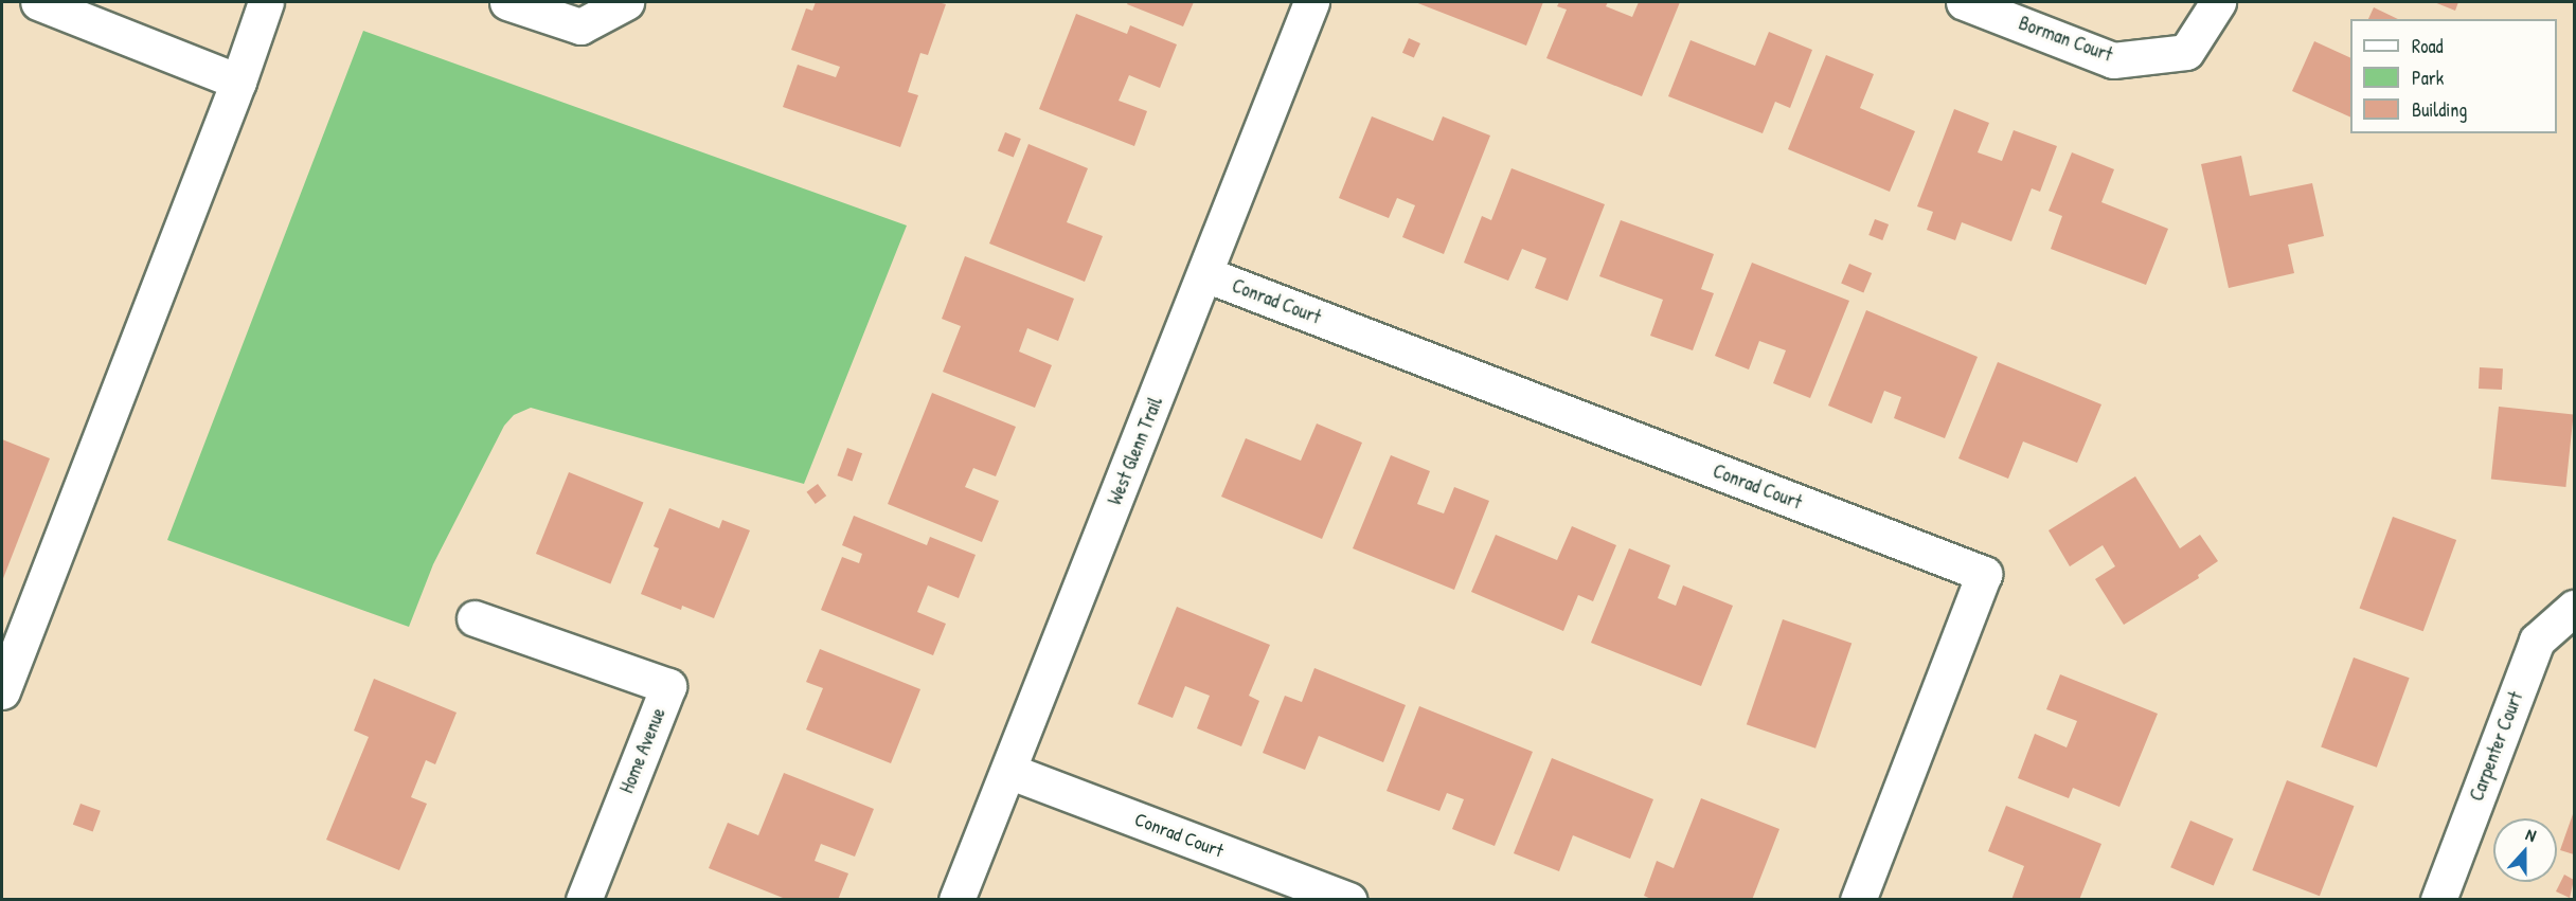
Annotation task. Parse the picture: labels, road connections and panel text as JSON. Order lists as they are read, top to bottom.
{
  "streets": {
    "street": [
      "Borman Court",
      "Conrad Court",
      "West Glenn Trail",
      "Carpenter Court",
      "Home Avenue"
    ]
  },
  "crossings": [
    ["Conrad Court", "West Glenn Trail"]
  ],
  "legend": ["Road", "Park", "Building"],
  "north": "top"
}
